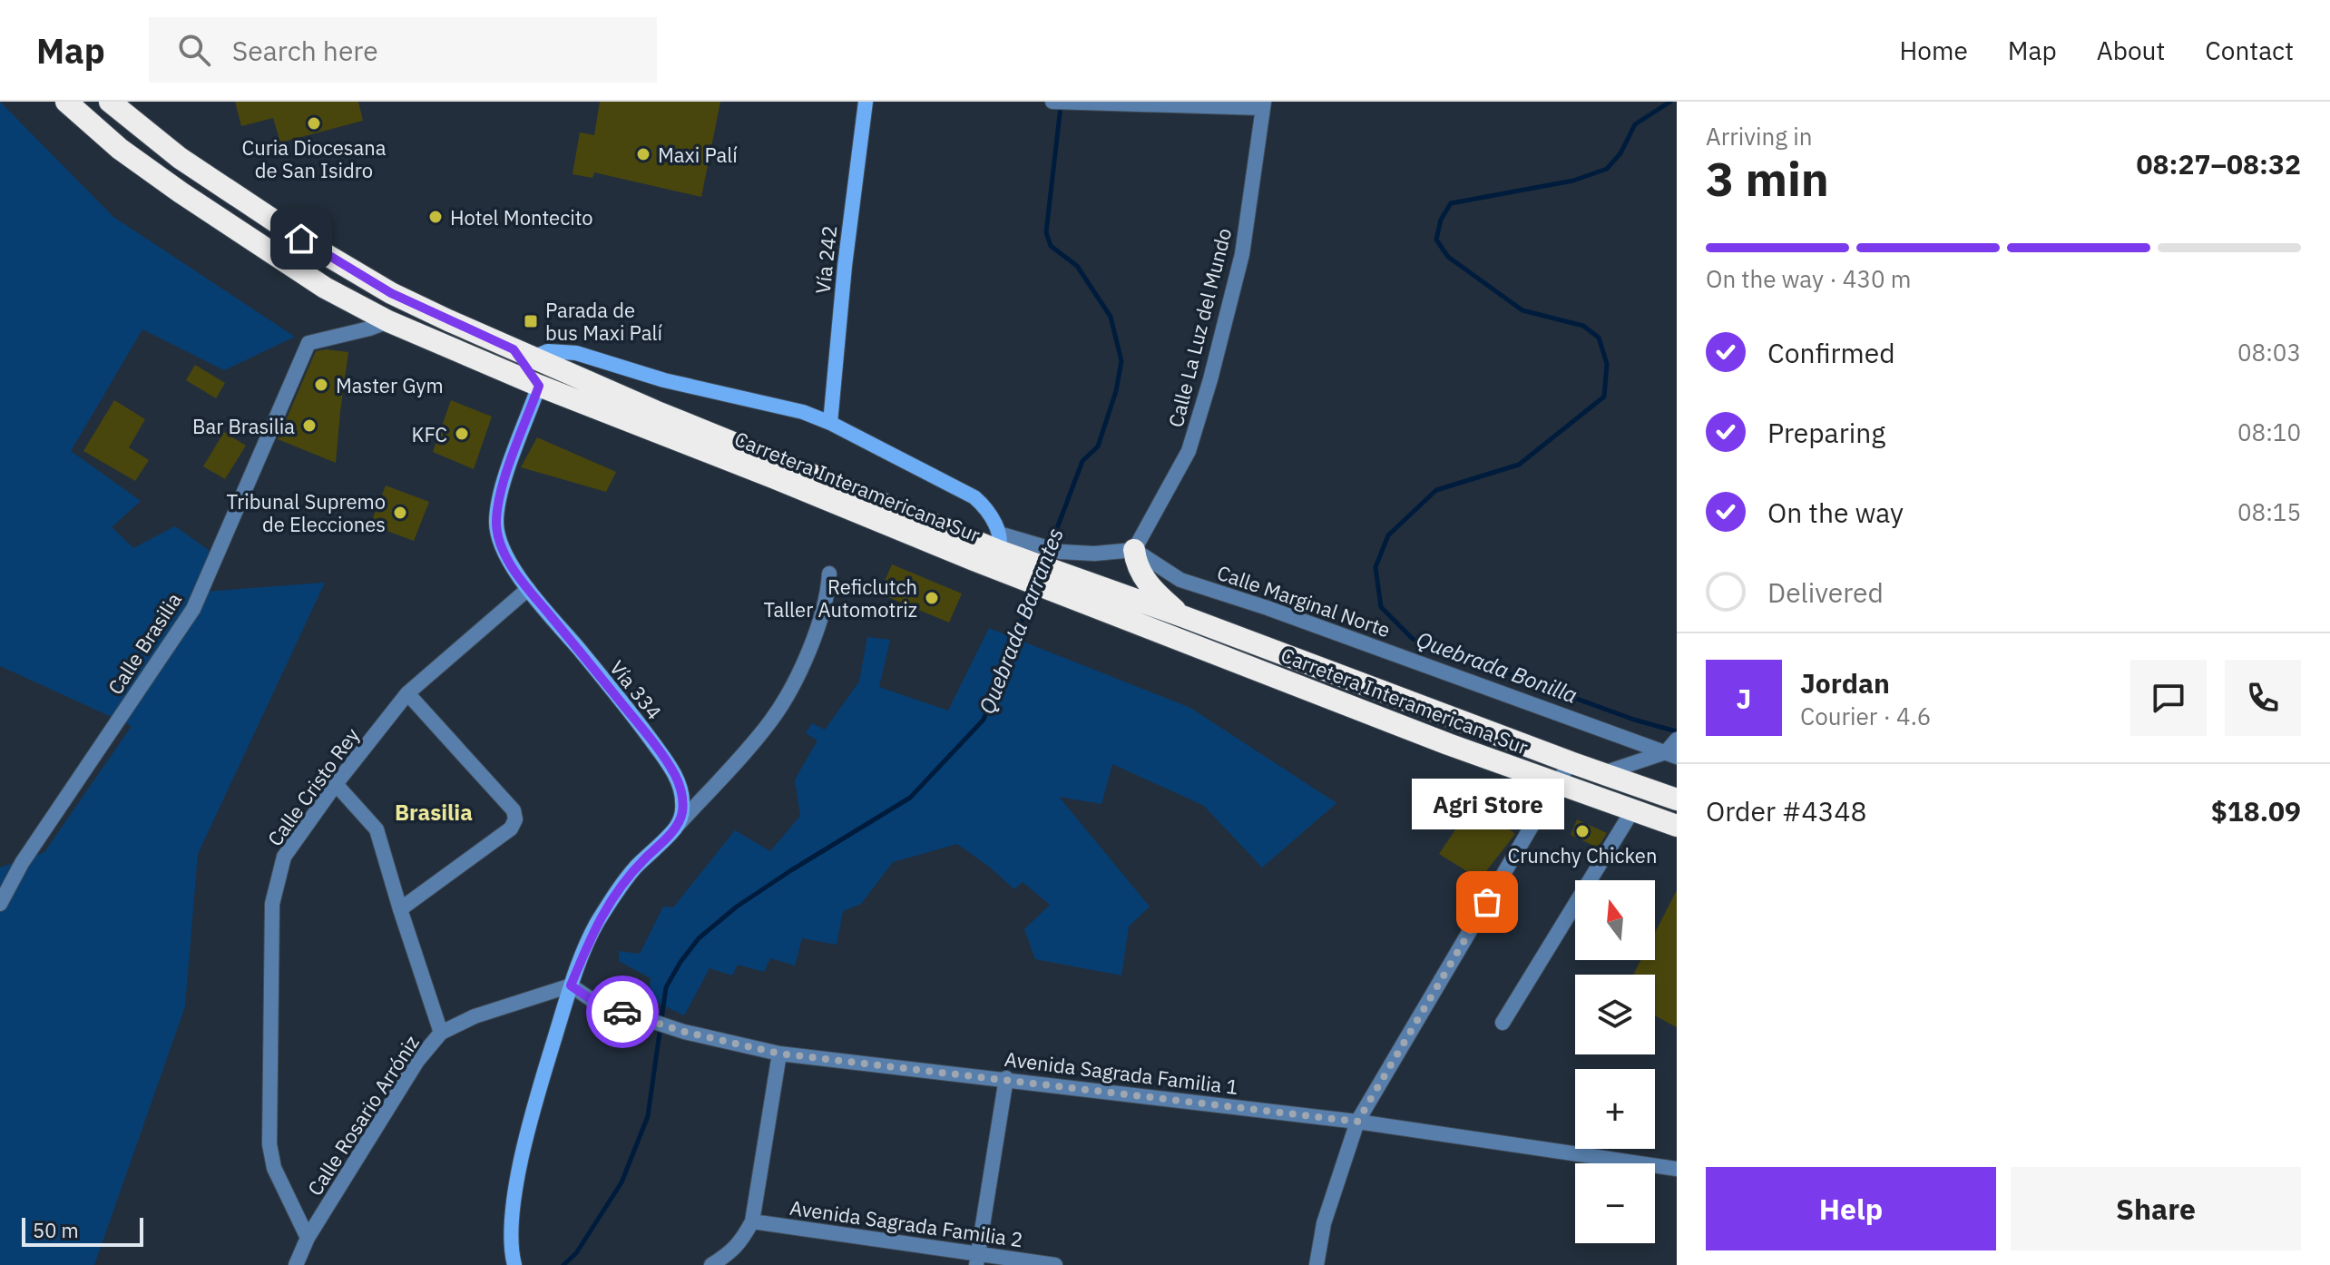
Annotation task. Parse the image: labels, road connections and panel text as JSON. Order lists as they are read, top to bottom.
{
  "streets": {
    "highway": ["Carretera Interamericana Sur"],
    "street": [
      "Vía 242",
      "Calle La Luz del Mundo",
      "Calle Marginal Norte",
      "Calle Brasilia",
      "Vía 334",
      "Calle Cristo Rey",
      "Avenida Sagrada Familia 1",
      "Calle Rosario Arróniz",
      "Avenida Sagrada Familia 2"
    ]
  },
  "crossings": [
    ["Calle La Luz del Mundo", "Calle Marginal Norte"],
    ["Carretera Interamericana Sur", "Calle Brasilia"],
    ["Carretera Interamericana Sur", "Vía 334"],
    ["Vía 334", "Calle Cristo Rey"],
    ["Calle Cristo Rey", "Calle Rosario Arróniz"],
    ["Avenida Sagrada Familia 1", "Calle Rosario Arróniz"]
  ],
  "districts": ["Brasilia"],
  "water": ["Quebrada Barrantes", "Quebrada Bonilla"],
  "places": {
    "other": [
      "Curia Diocesana de San Isidro",
      "Maxi Palí",
      "Hotel Montecito",
      "Master Gym",
      "Bar Brasilia",
      "KFC",
      "Tribunal Supremo de Elecciones",
      "Reficlutch Taller Automotriz",
      "Crunchy Chicken",
      "Agri Store"
    ],
    "transit": ["Parada de bus Maxi Palí"]
  },
  "scale_bar": "50 m",
  "north": "top",
  "page": {
    "header": "Map",
    "search": "Search here",
    "nav": [
      "Home",
      "Map",
      "About",
      "Contact"
    ],
    "heading": ["3 min", "Arriving in", "08:27–08:32"],
    "panel": [
      "Jordan",
      "Courier · 4.6",
      "Order #4348",
      "$18.09"
    ],
    "bar": "On the way · 430 m",
    "list": [
      ["Confirmed", "08:03"],
      ["Preparing", "08:10"],
      ["On the way", "08:15"],
      "Delivered"
    ],
    "round": "J",
    "bubble": "Agri Store",
    "map_buttons": ["+", "−"],
    "buttons": ["Help", "Share"],
    "scale": "50 m"
  }
}
